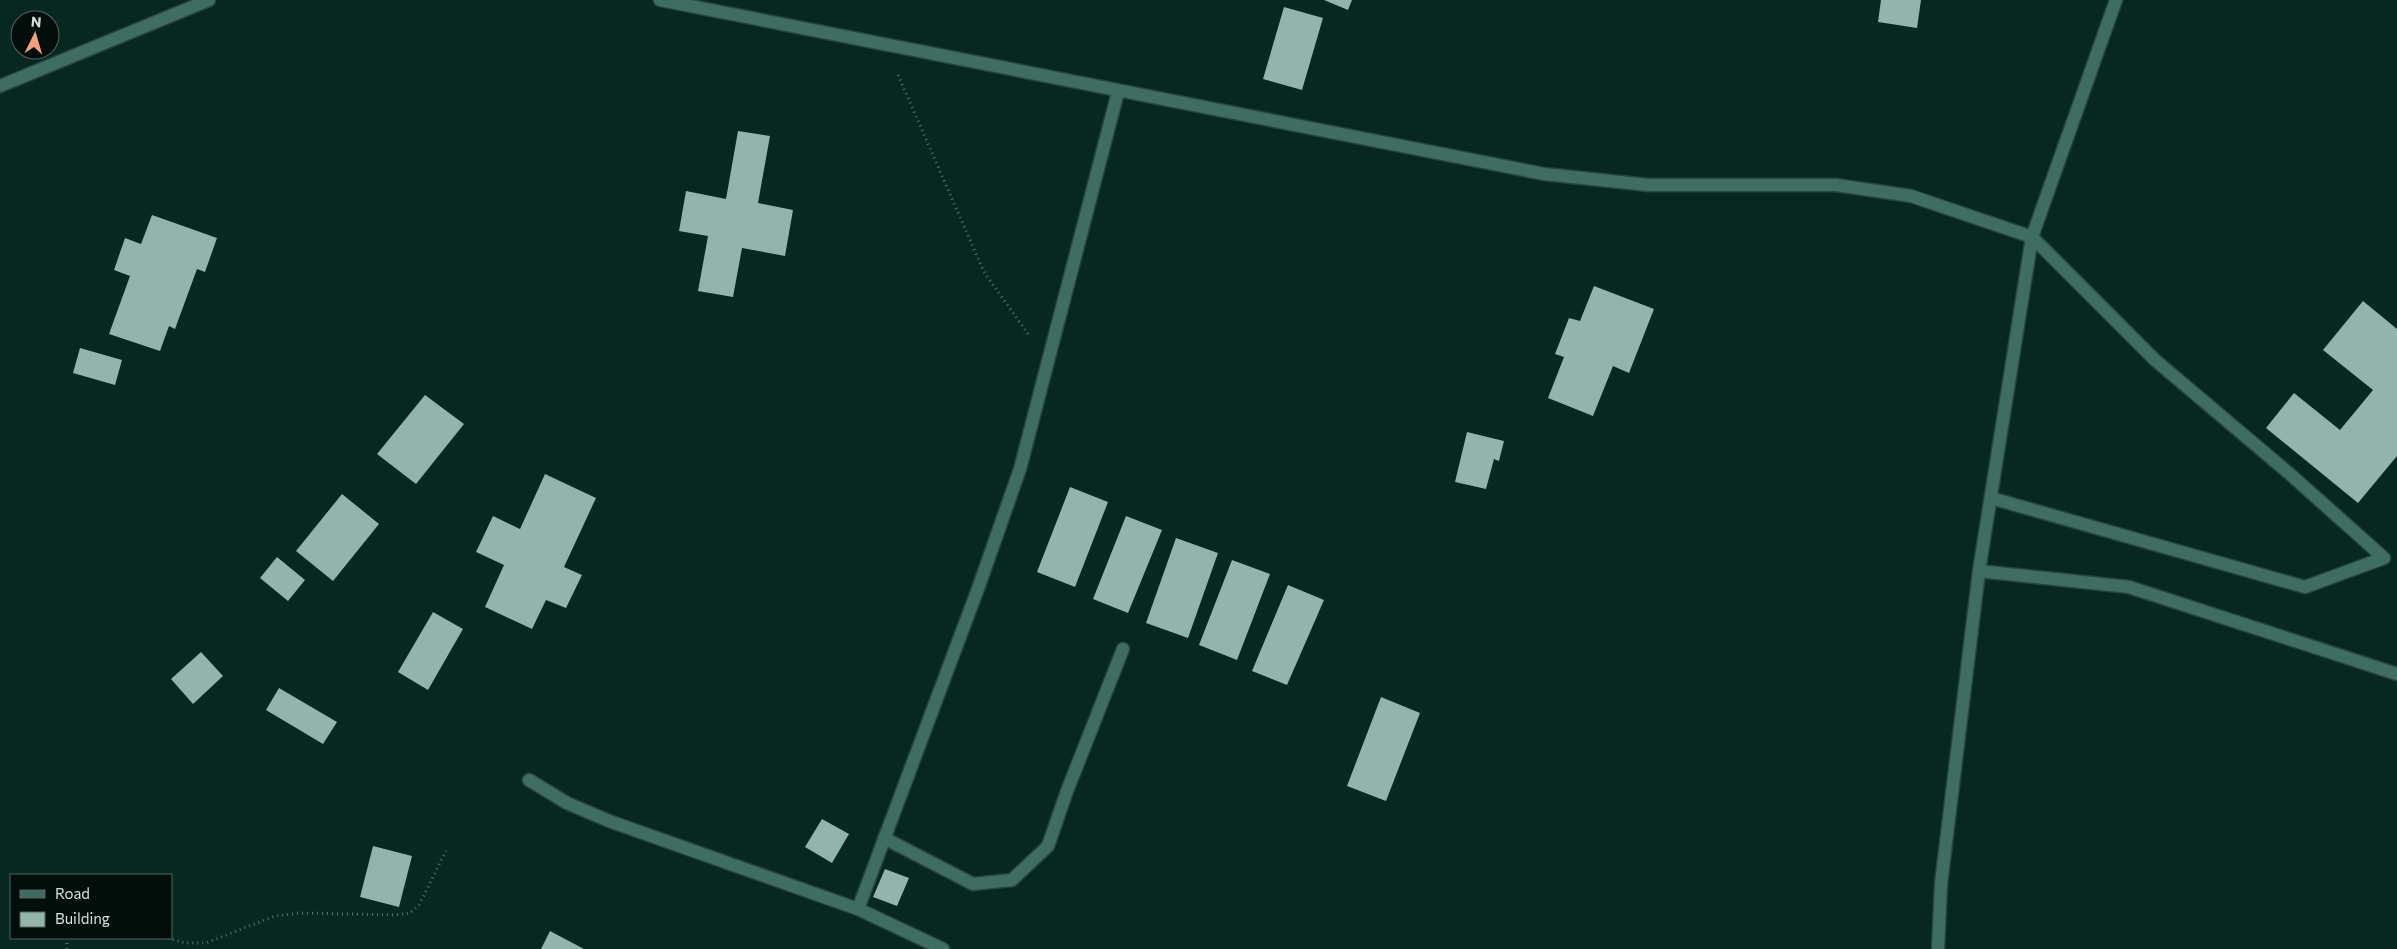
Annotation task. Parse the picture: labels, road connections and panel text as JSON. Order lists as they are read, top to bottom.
{
  "legend": ["Road", "Building"],
  "north": "top"
}
